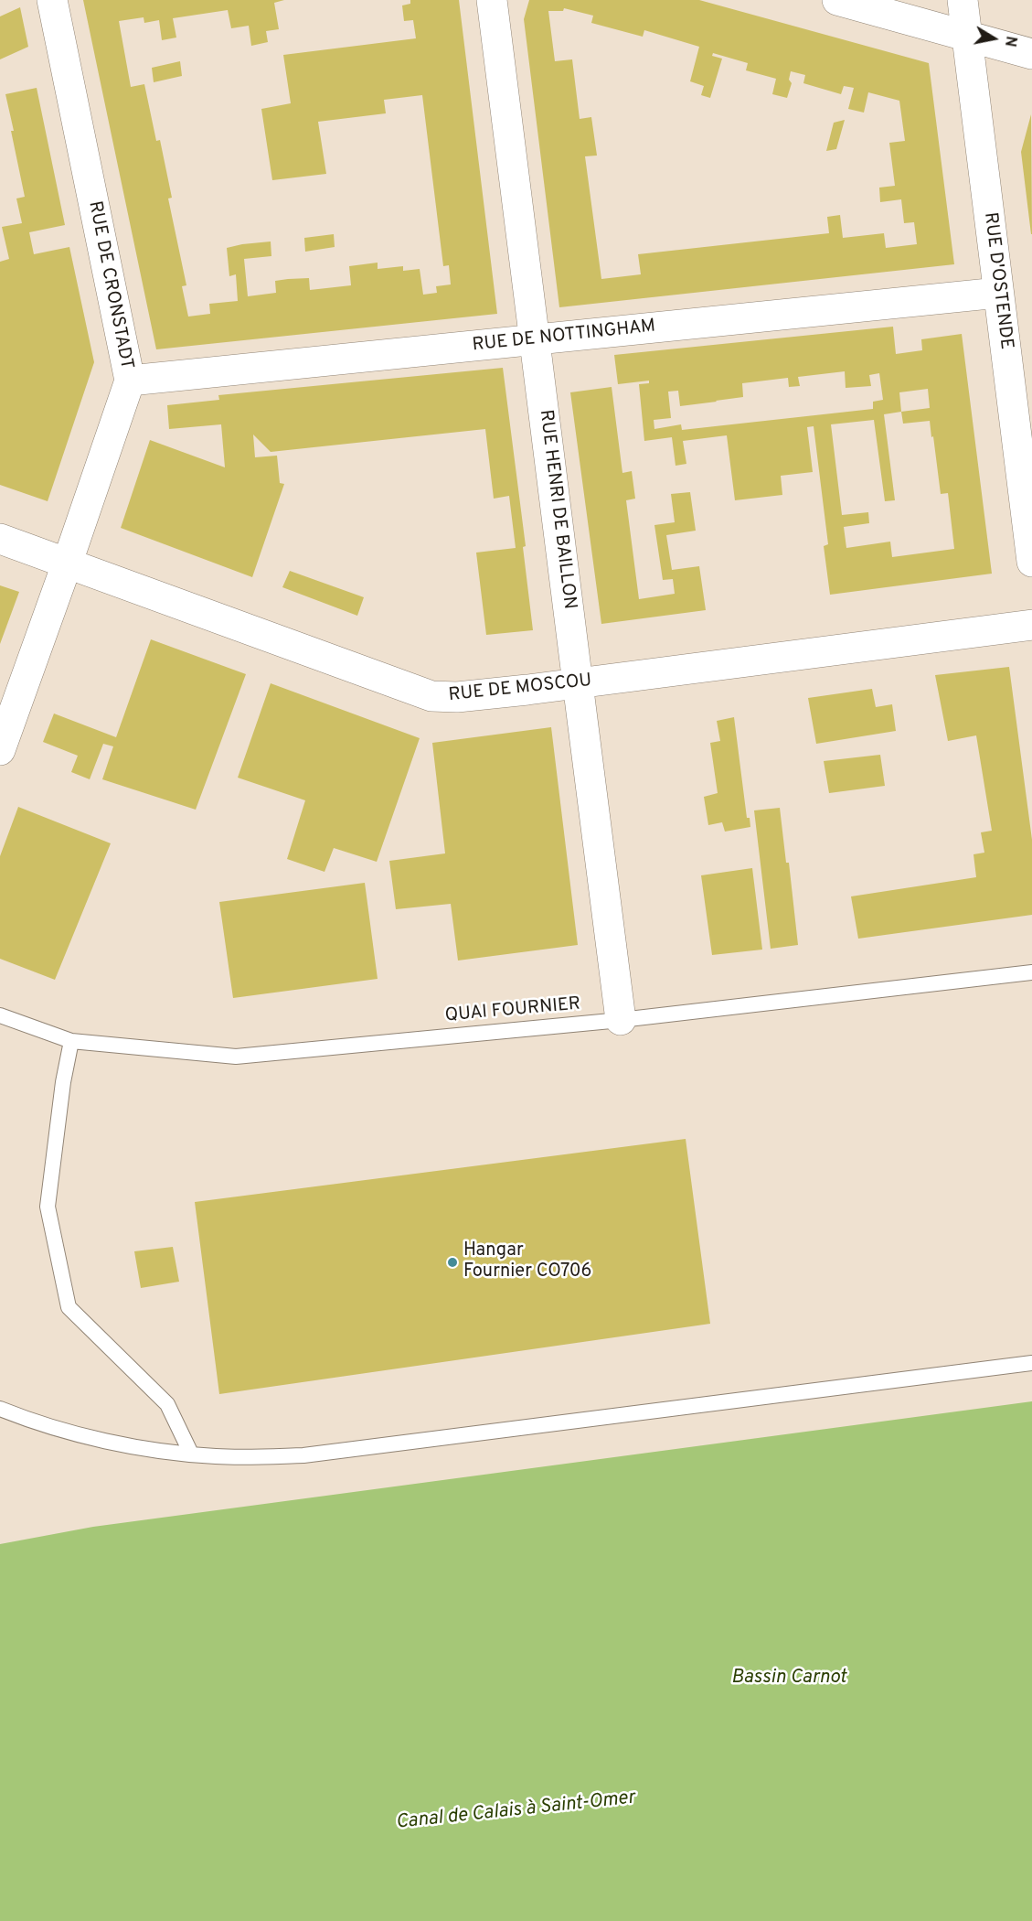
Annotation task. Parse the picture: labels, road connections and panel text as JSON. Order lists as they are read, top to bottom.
{
  "streets": {
    "street": [
      "RUE D'OSTENDE",
      "RUE DE CRONSTADT",
      "RUE DE NOTTINGHAM",
      "RUE HENRI DE BAILLON",
      "RUE DE MOSCOU"
    ],
    "lane": ["QUAI FOURNIER"]
  },
  "crossings": [
    ["RUE D'OSTENDE", "RUE DE NOTTINGHAM"],
    ["RUE DE CRONSTADT", "RUE DE NOTTINGHAM"],
    ["RUE DE CRONSTADT", "RUE DE MOSCOU"],
    ["RUE DE NOTTINGHAM", "RUE HENRI DE BAILLON"],
    ["RUE HENRI DE BAILLON", "RUE DE MOSCOU"],
    ["RUE HENRI DE BAILLON", "QUAI FOURNIER"]
  ],
  "water": ["Bassin Carnot", "Canal de Calais à Saint-Omer"],
  "places": ["Hangar Fournier CO706"],
  "north": "right"
}
